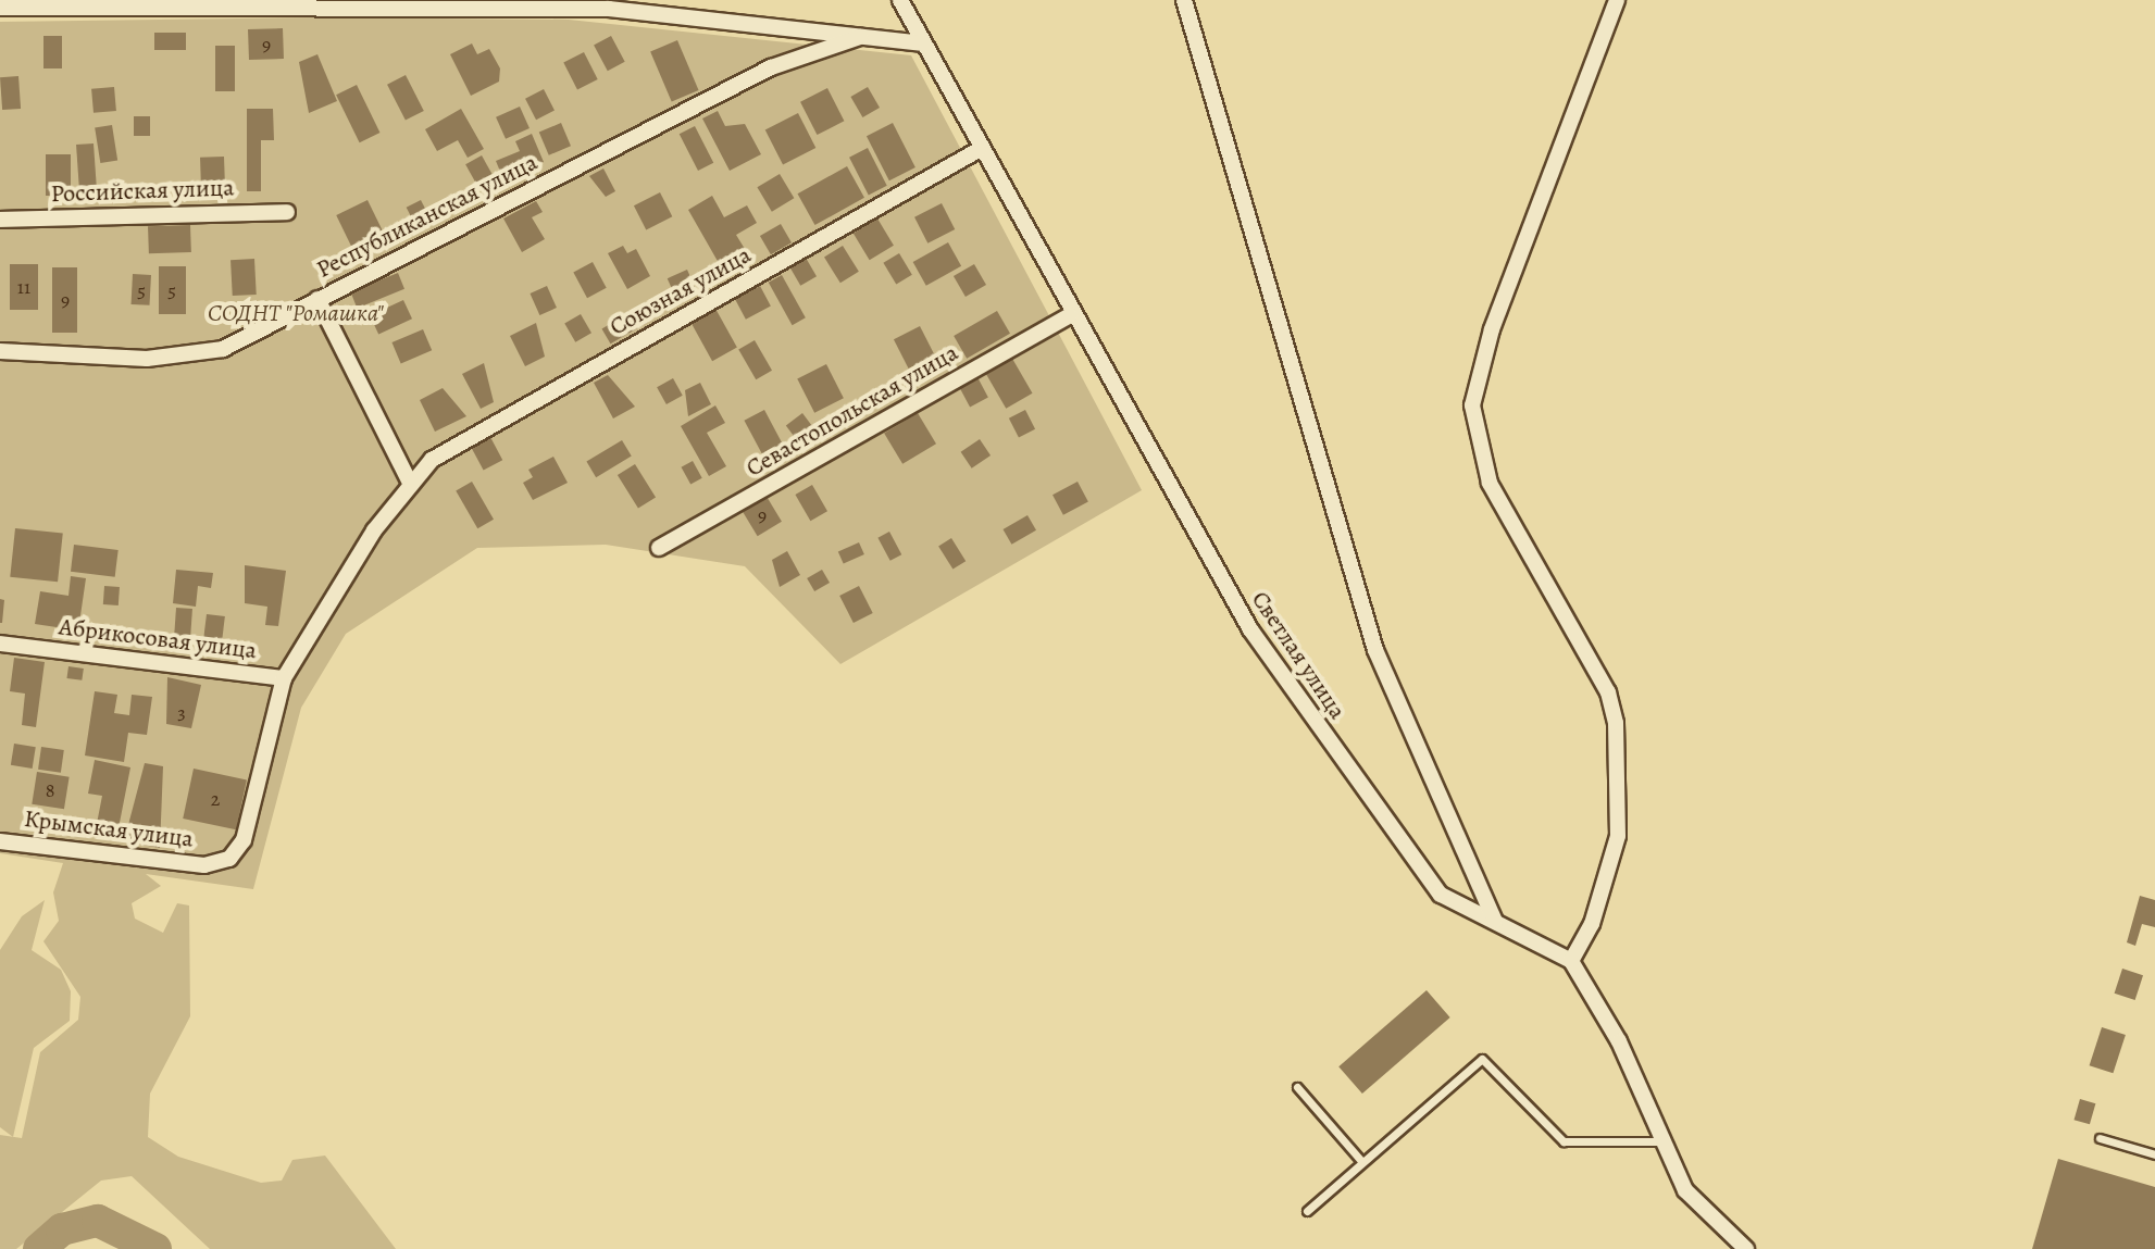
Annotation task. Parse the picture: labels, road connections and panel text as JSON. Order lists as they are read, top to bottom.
{
  "streets": {
    "street": [
      "Российская улица",
      "Республиканская улица",
      "Союзная улица",
      "Севастопольская улица",
      "Абрикосовая улица",
      "Светлая улица",
      "Крымская улица"
    ]
  },
  "crossings": [
    ["Союзная улица", "Абрикосовая улица"],
    ["Союзная улица", "Светлая улица"],
    ["Севастопольская улица", "Светлая улица"],
    ["Абрикосовая улица", "Крымская улица"]
  ],
  "parks": ["СОДНТ \"Ромашка\""],
  "house_numbers": [
    "9",
    "11",
    "5",
    "5",
    "9",
    "9",
    "3",
    "8",
    "2"
  ]
}
